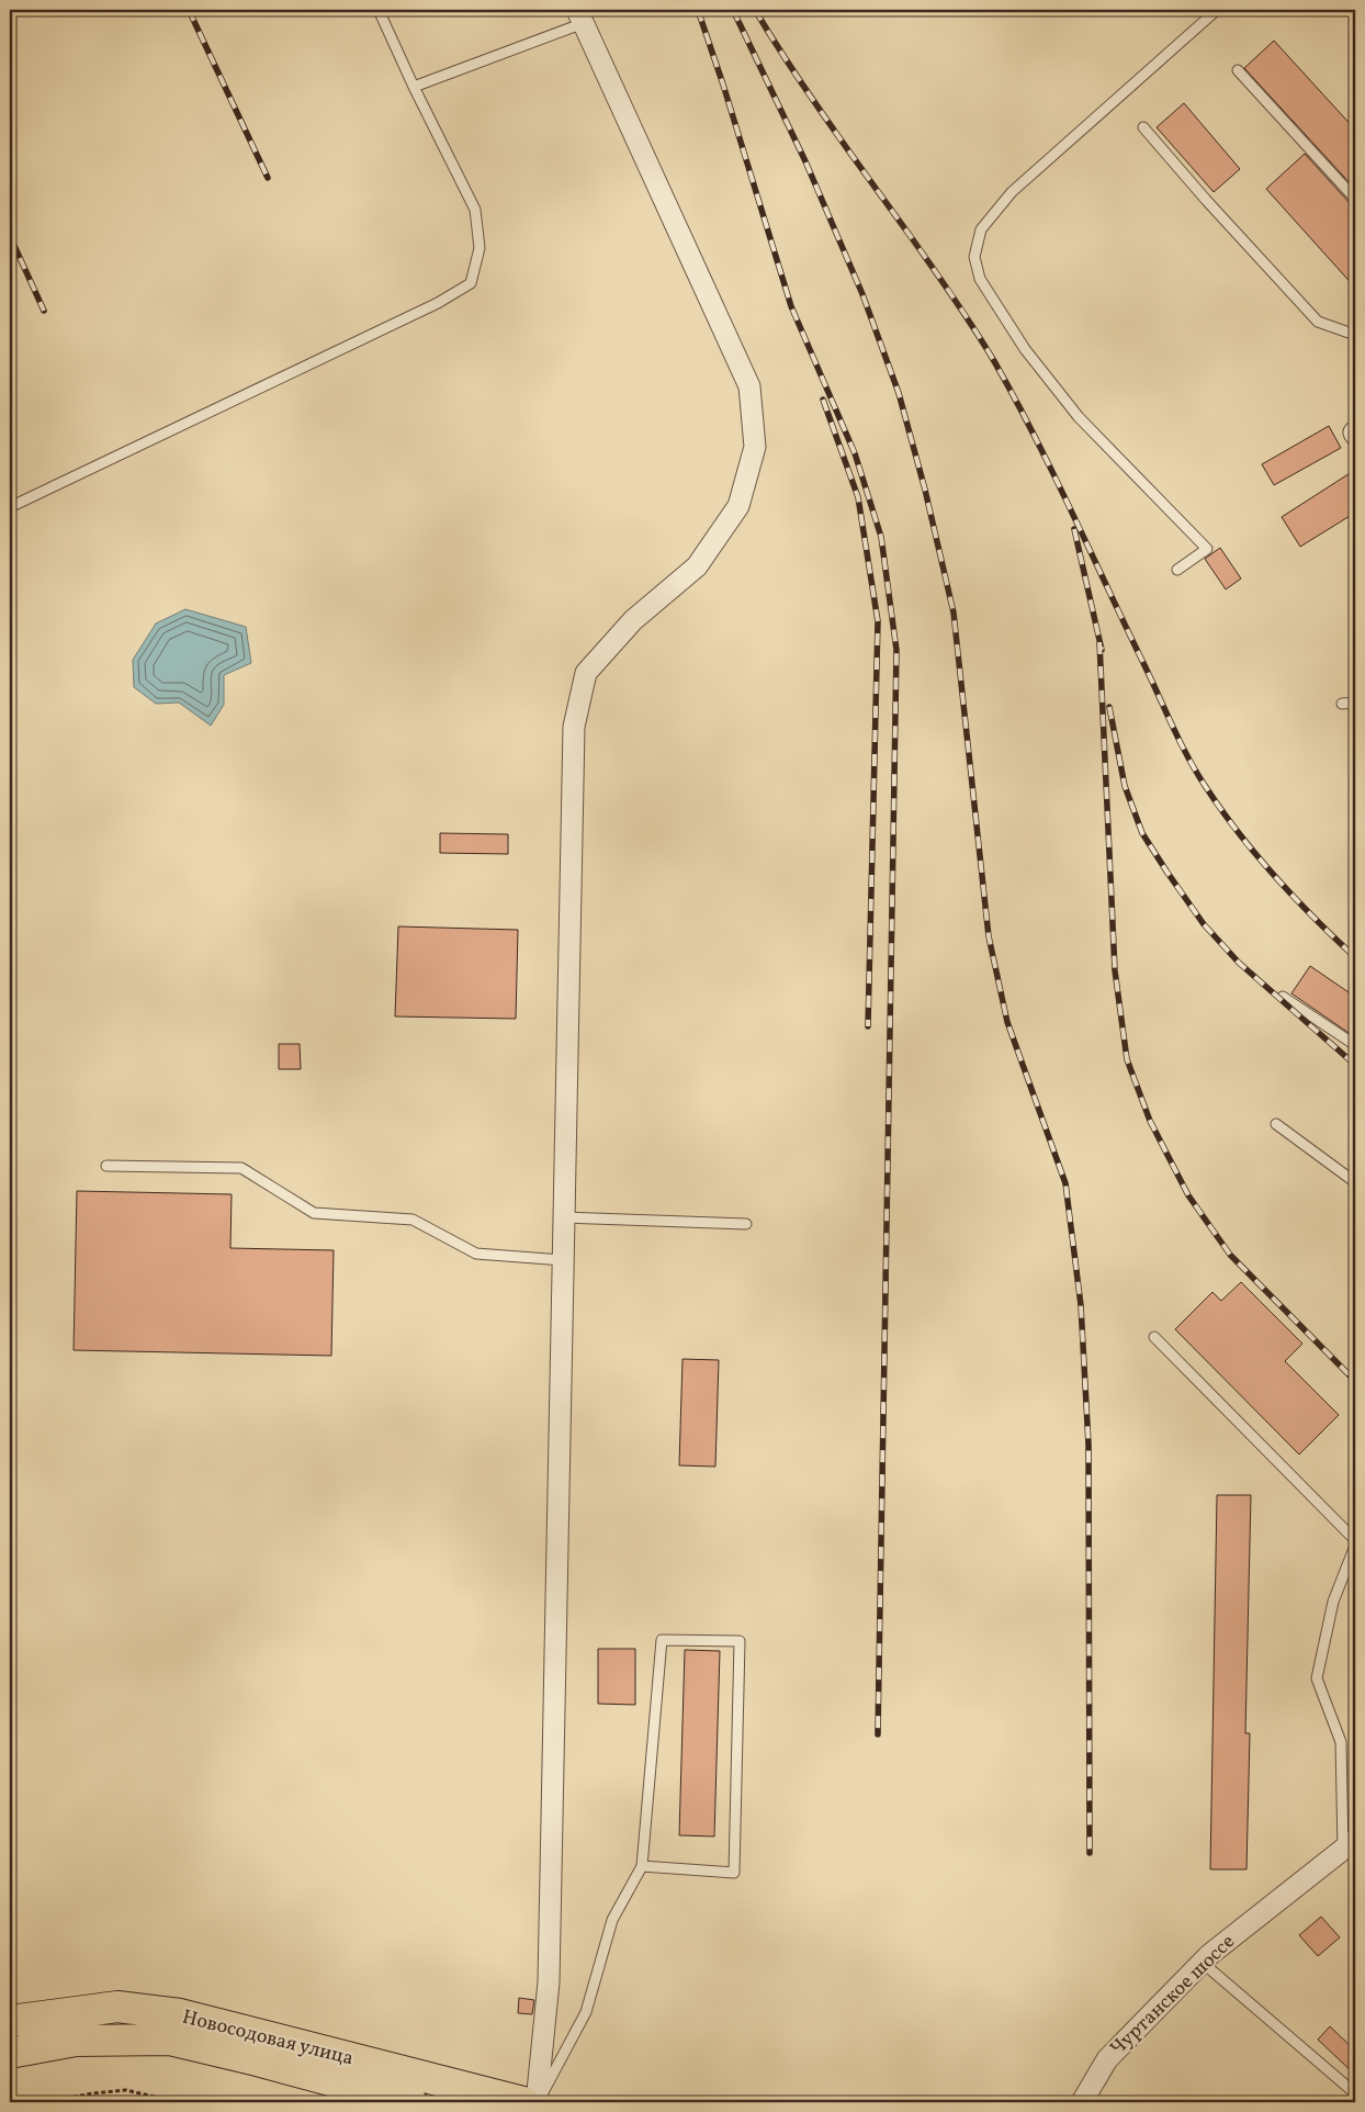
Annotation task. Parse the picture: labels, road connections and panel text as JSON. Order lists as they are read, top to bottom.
{
  "streets": {
    "main road": ["Новосодовая улица"],
    "street": ["Чуртанское шоссе"]
  }
}
